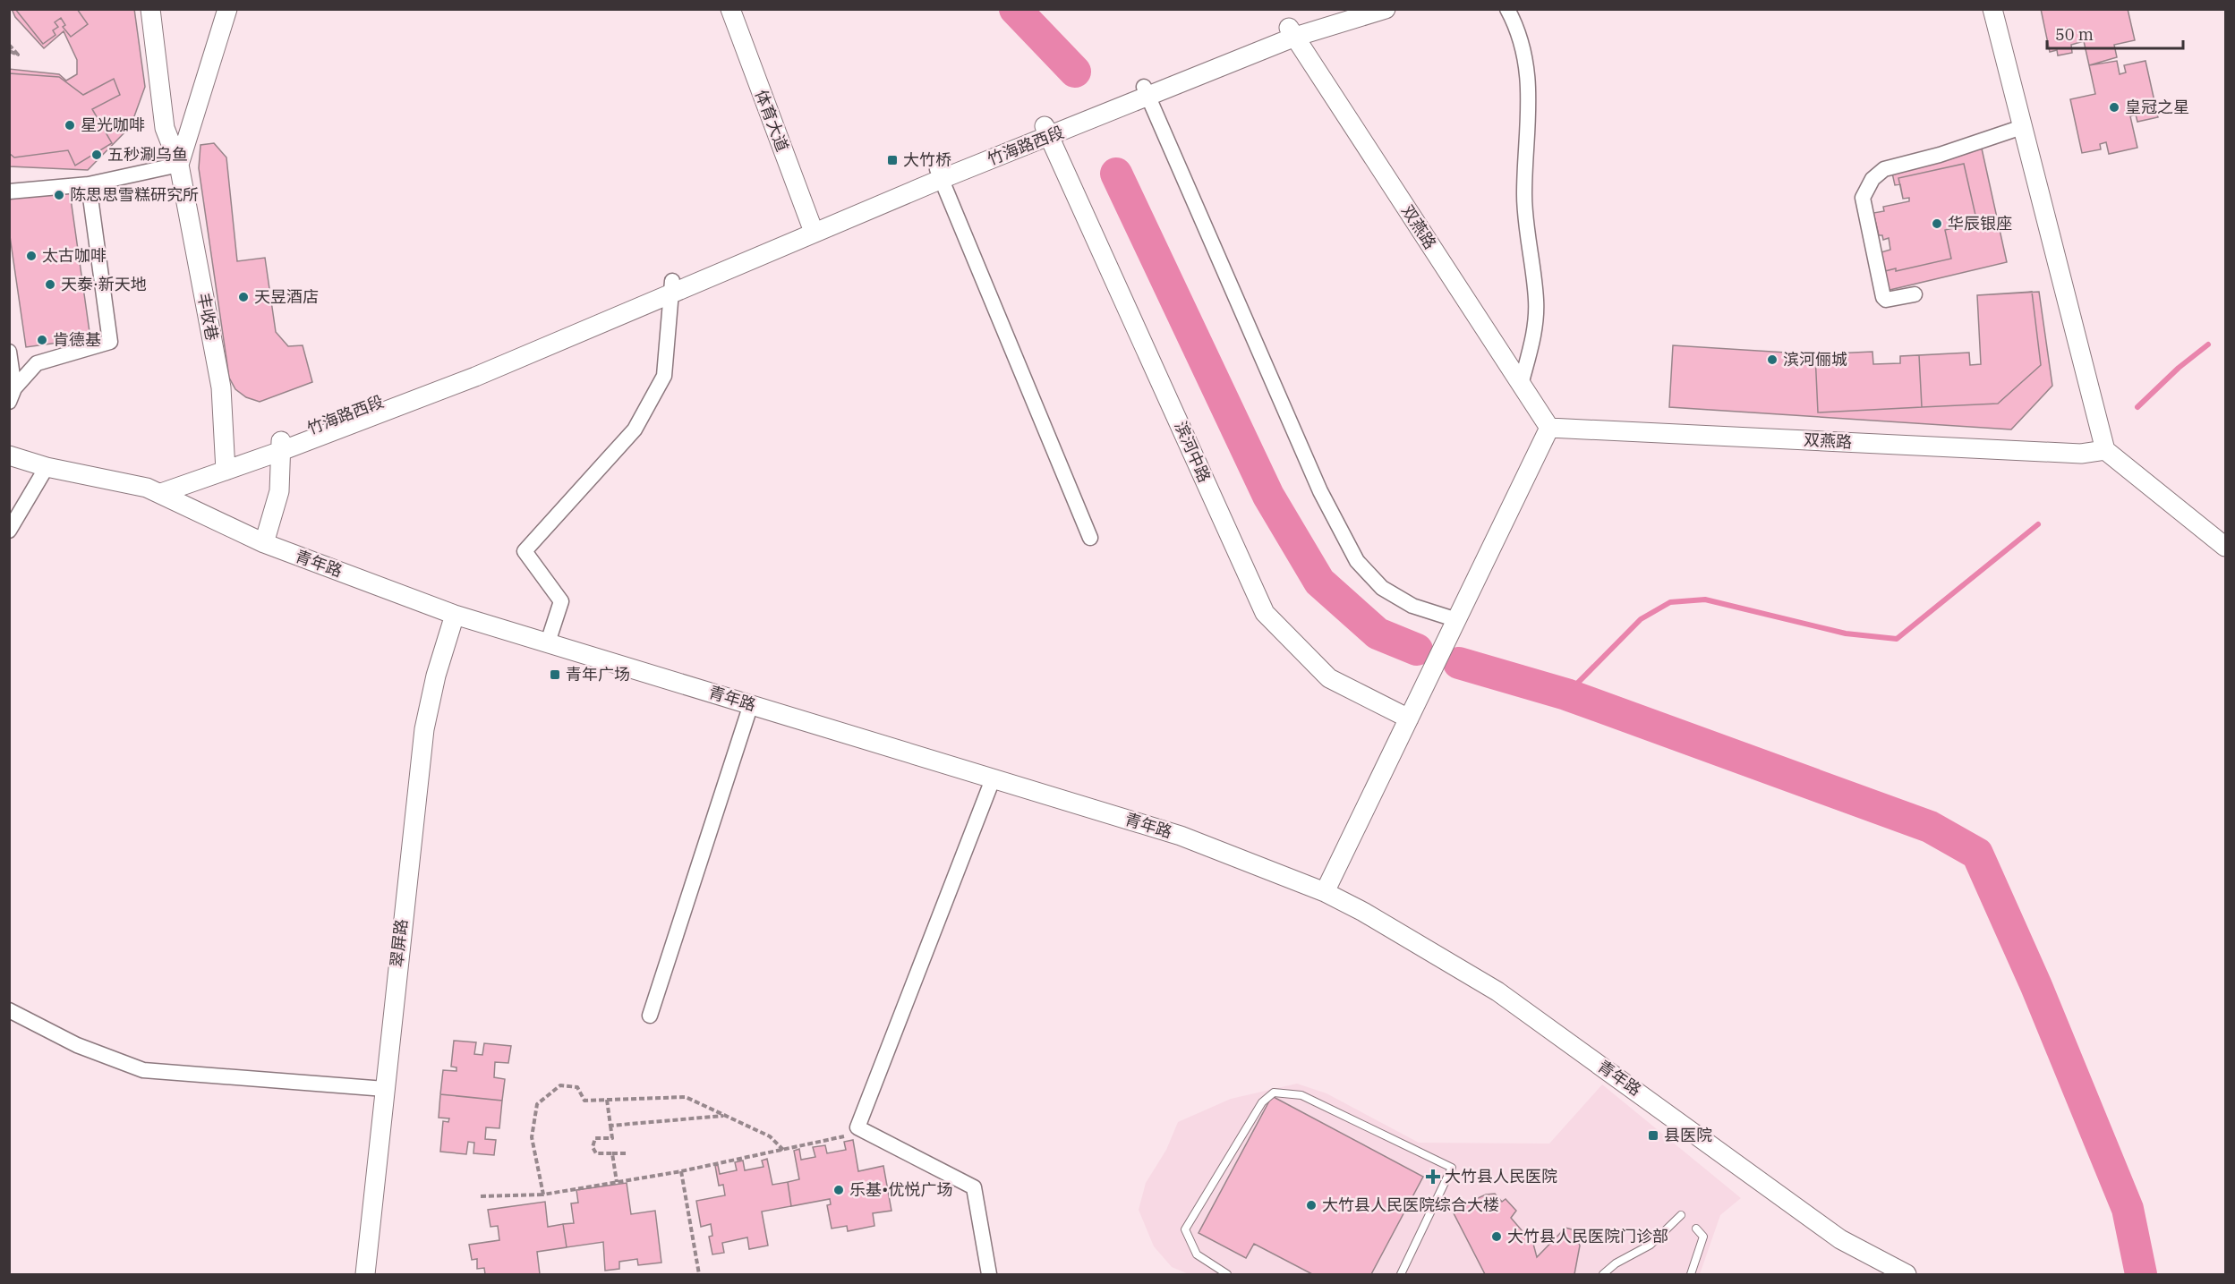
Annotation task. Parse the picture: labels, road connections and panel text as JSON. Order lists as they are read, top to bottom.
{
  "streets": {
    "street": [
      "体育大道",
      "竹海路西段",
      "双燕路",
      "丰收巷",
      "滨河中路",
      "青年路",
      "翠屏路"
    ]
  },
  "crossings": [
    ["体育大道", "竹海路西段"],
    ["竹海路西段", "双燕路"],
    ["竹海路西段", "丰收巷"],
    ["竹海路西段", "滨河中路"],
    ["竹海路西段", "青年路"],
    ["青年路", "翠屏路"]
  ],
  "places": {
    "other": [
      "皇冠之星",
      "星光咖啡",
      "五秒涮乌鱼",
      "陈思思雪糕研究所",
      "华辰银座",
      "太古咖啡",
      "天泰·新天地",
      "天昱酒店",
      "肯德基",
      "滨河俪城",
      "乐基•优悦广场",
      "大竹县人民医院综合大楼",
      "大竹县人民医院门诊部"
    ],
    "transit": ["大竹桥", "青年广场", "县医院"],
    "health": ["大竹县人民医院"]
  },
  "scale_bar": "50 m"
}
